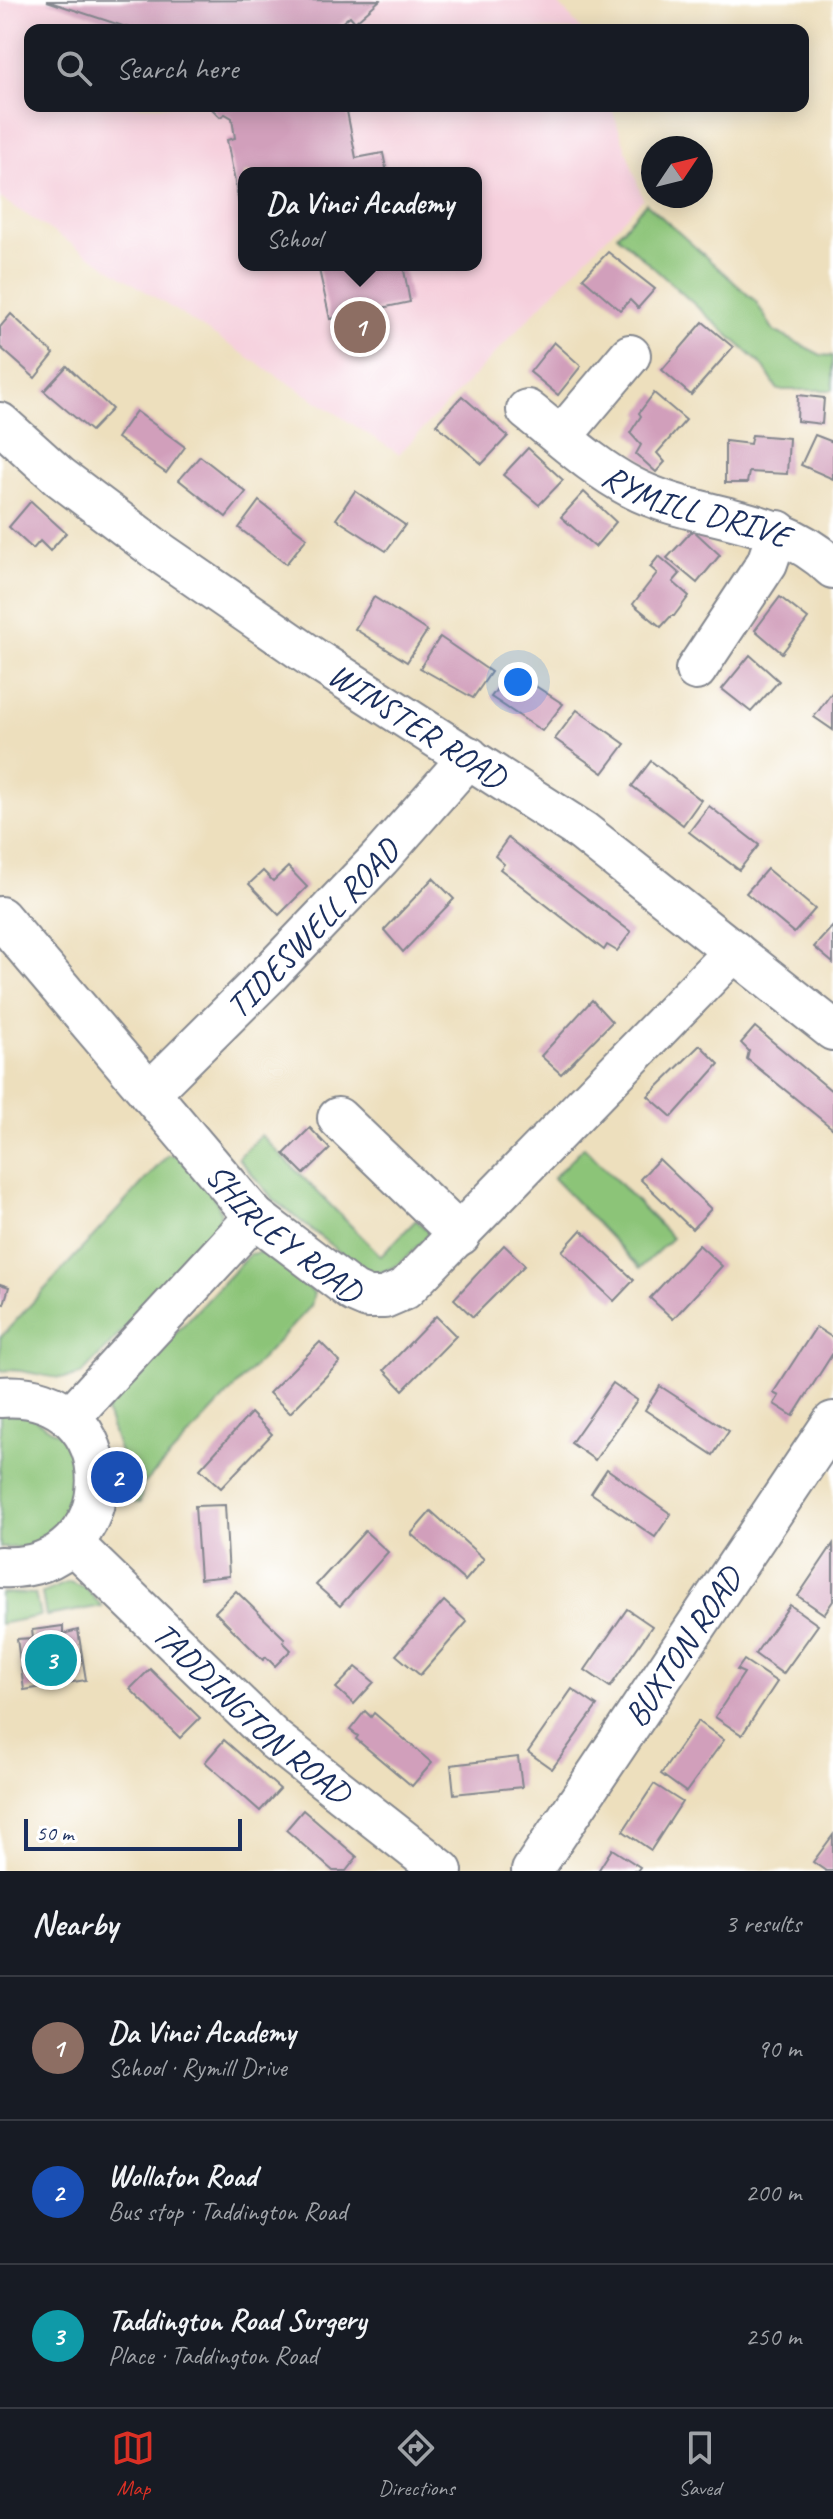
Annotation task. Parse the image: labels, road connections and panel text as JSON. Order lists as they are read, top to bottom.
{
  "streets": {
    "street": [
      "RYMILL DRIVE",
      "WINSTER ROAD",
      "TIDESWELL ROAD",
      "SHIRLEY ROAD",
      "BUXTON ROAD",
      "TADDINGTON ROAD"
    ]
  },
  "crossings": [
    ["WINSTER ROAD", "TIDESWELL ROAD"],
    ["WINSTER ROAD", "SHIRLEY ROAD"],
    ["TIDESWELL ROAD", "SHIRLEY ROAD"]
  ],
  "scale_bar": "50 m",
  "north": "top right",
  "page": {
    "search": "Search here",
    "popup": ["Da Vinci Academy", "School"],
    "pins": ["1", "2", "3"],
    "scale": "50 m",
    "heading": ["Nearby", "3 results"],
    "list": [
      {
        "mark": "1",
        "name": "Da Vinci Academy",
        "note": "School · Rymill Drive",
        "value": "90 m"
      },
      {
        "mark": "2",
        "name": "Wollaton Road",
        "note": "Bus stop · Taddington Road",
        "value": "200 m"
      },
      {
        "mark": "3",
        "name": "Taddington Road Surgery",
        "note": "Place · Taddington Road",
        "value": "250 m"
      }
    ],
    "nav": ["Map", "Directions", "Saved"]
  }
}
